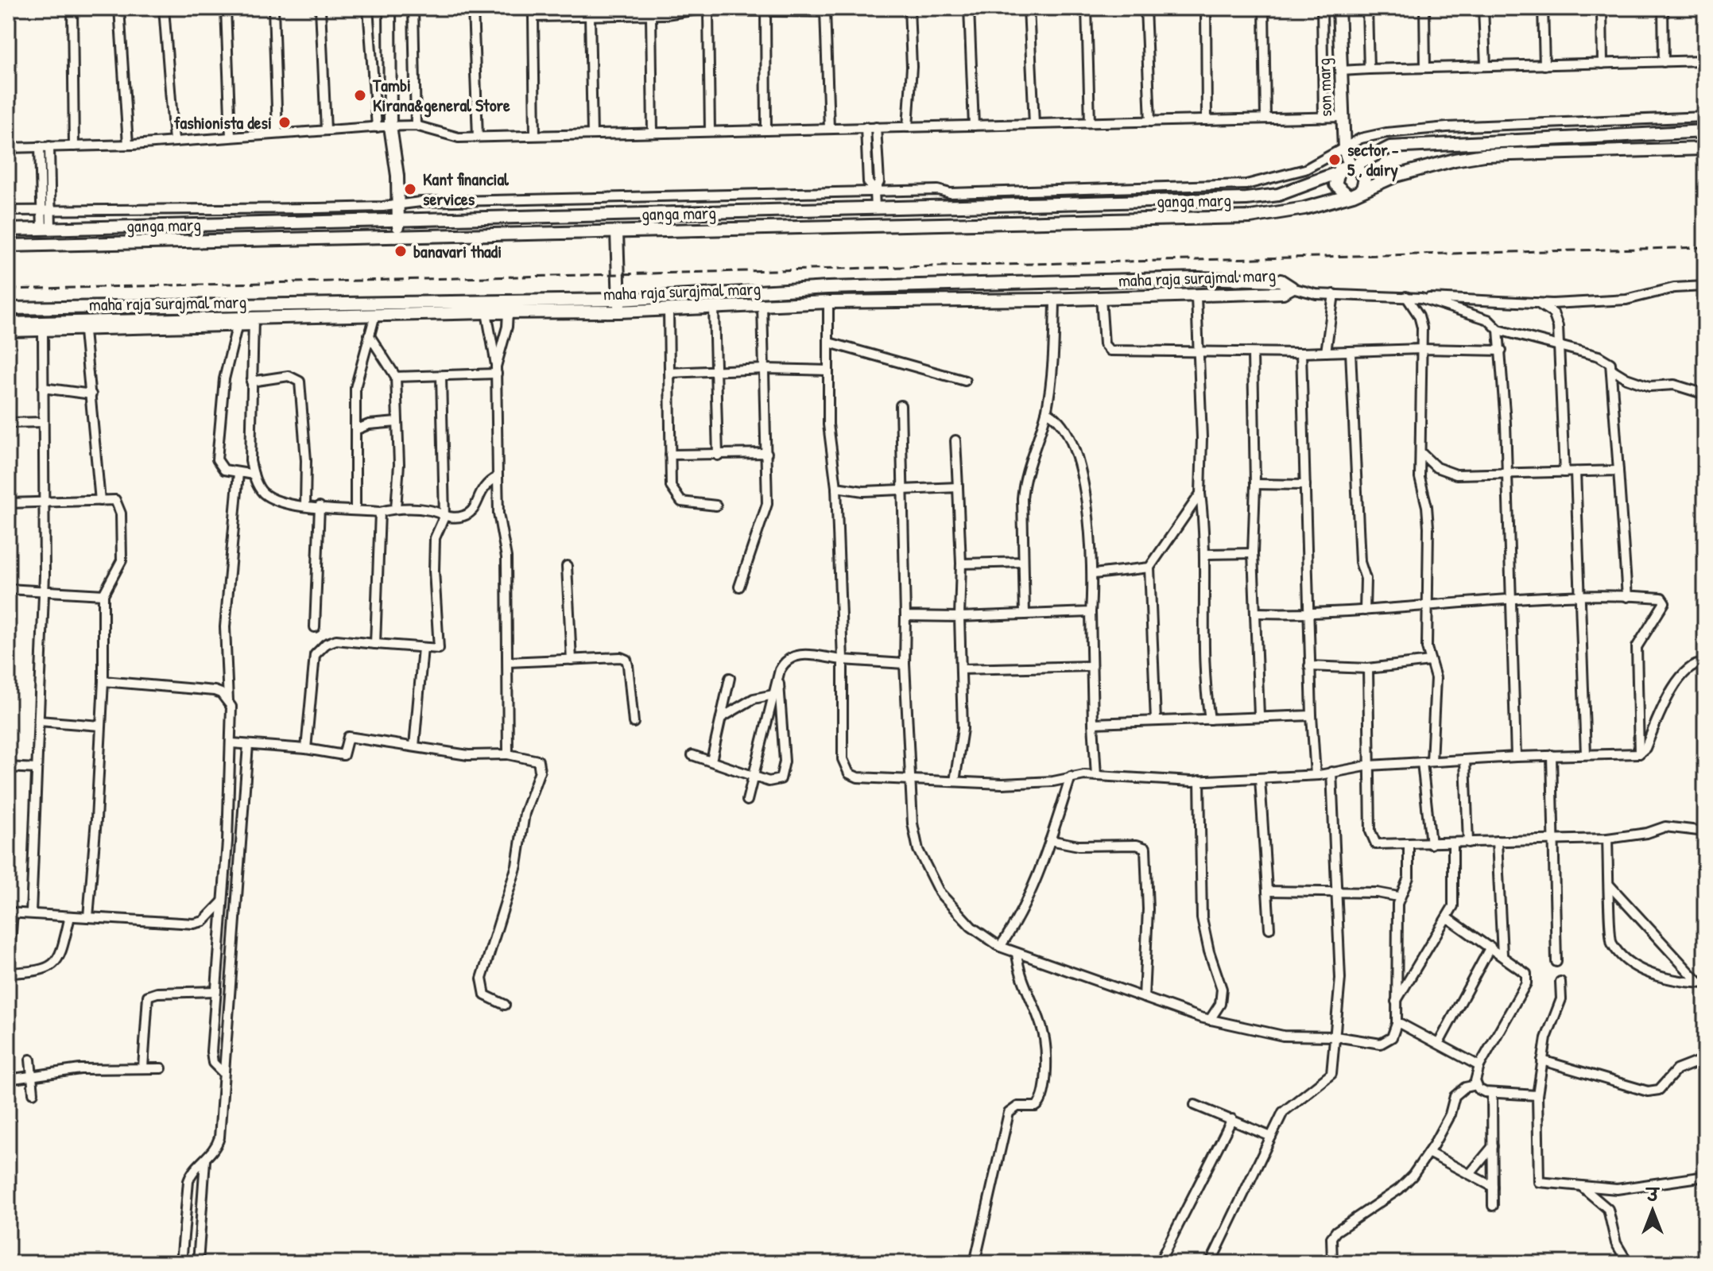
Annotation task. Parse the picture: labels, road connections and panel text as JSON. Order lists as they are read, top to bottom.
{
  "streets": {
    "street": ["son marg", "ganga marg", "maha raja surajmal marg"]
  },
  "crossings": [
    ["son marg", "ganga marg"]
  ],
  "places": [
    "Tambi Kirana&general Store",
    "fashionista desi",
    "sector - 5 , dairy",
    "Kant financial services",
    "banavari thadi"
  ],
  "north": "top"
}
